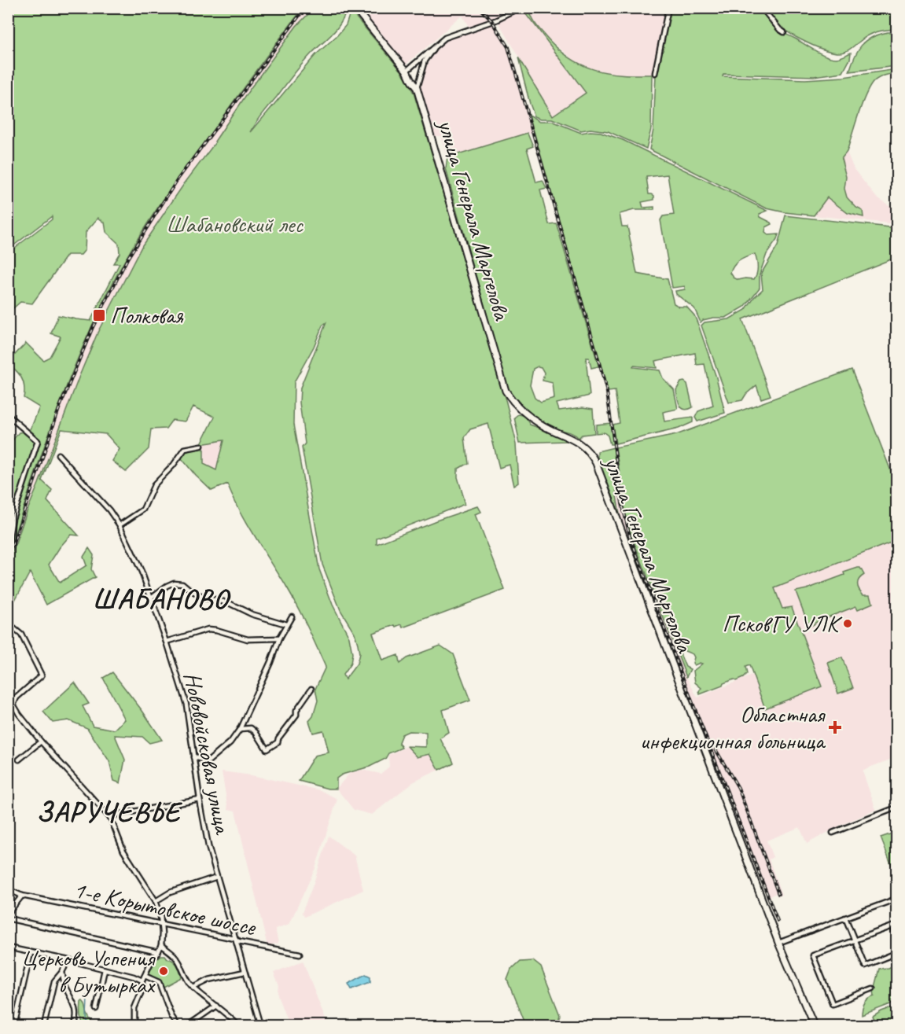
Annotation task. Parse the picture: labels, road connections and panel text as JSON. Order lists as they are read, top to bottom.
{
  "streets": {
    "main road": ["улица Генерала Маргелова"],
    "street": ["Нововойсковая улица", "1-е Корытовское шоссе"]
  },
  "crossings": [
    ["Нововойсковая улица", "1-е Корытовское шоссе"]
  ],
  "districts": ["ШАБАНОВО", "ЗАРУЧЕВЬЕ"],
  "parks": ["Шабановский лес"],
  "places": {
    "transit": ["Полковая"],
    "other": ["ПсковГУ УЛК", "Церковь Успения в Бутырках"],
    "health": ["Областная инфекционная больница"]
  }
}
